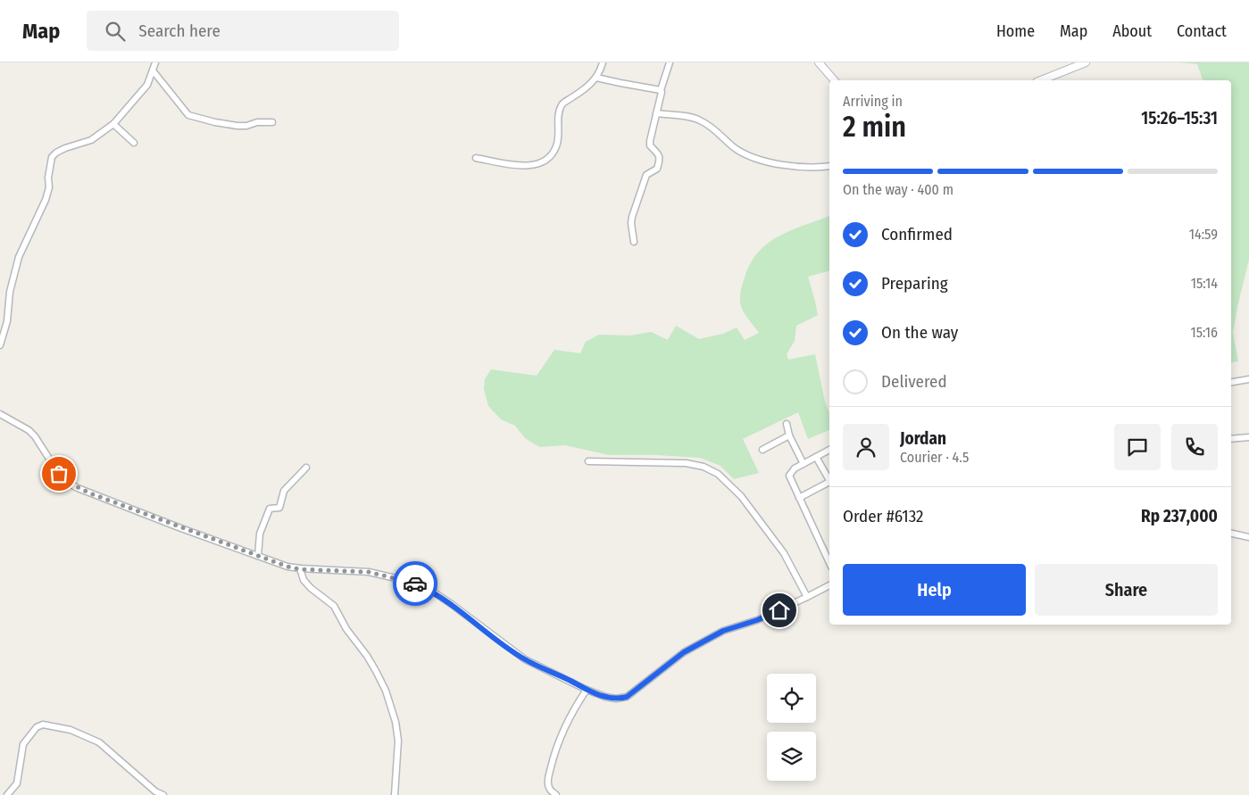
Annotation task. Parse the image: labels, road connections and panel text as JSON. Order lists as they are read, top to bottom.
{
  "page": {
    "header": "Map",
    "search": "Search here",
    "nav": [
      "Home",
      "Map",
      "About",
      "Contact"
    ],
    "heading": ["2 min", "Arriving in", "15:26–15:31"],
    "panel": [
      "Jordan",
      "Courier · 4.5",
      "Order #6132",
      "Rp 237,000"
    ],
    "bar": "On the way · 400 m",
    "list": [
      ["Confirmed", "14:59"],
      ["Preparing", "15:14"],
      ["On the way", "15:16"],
      "Delivered"
    ],
    "buttons": ["Help", "Share"]
  }
}
